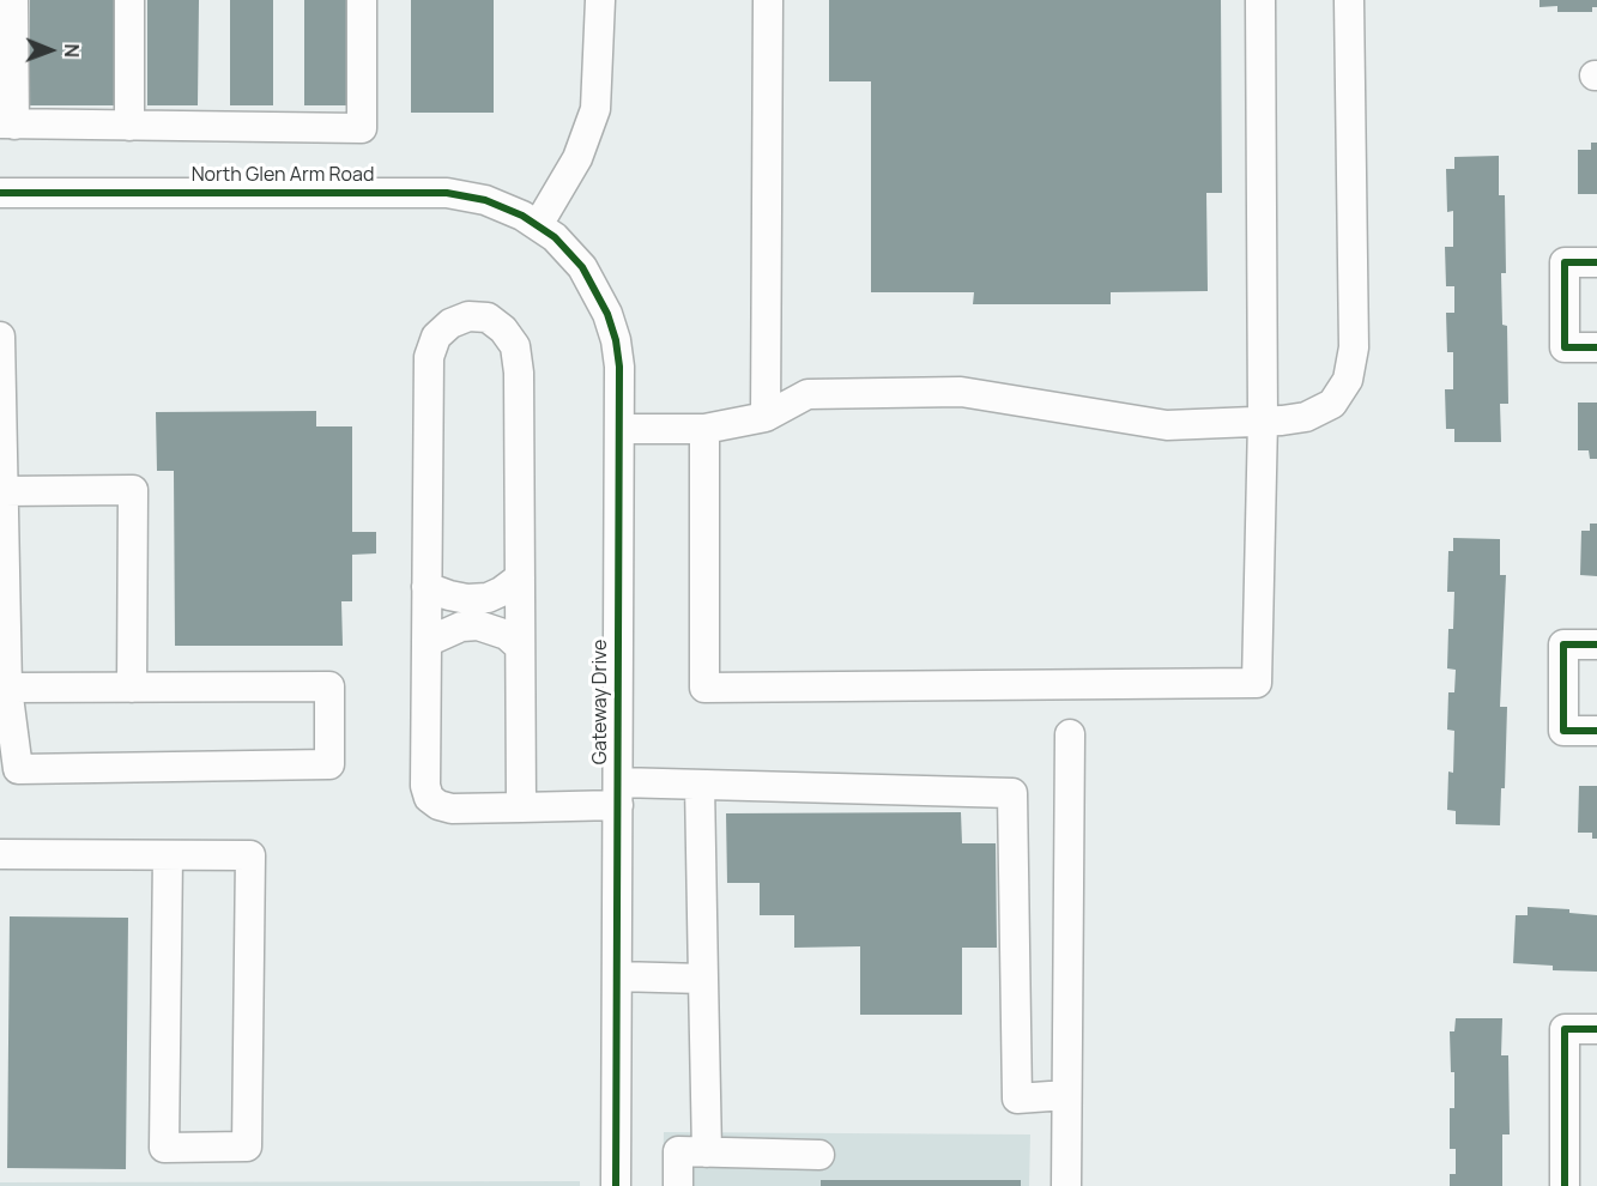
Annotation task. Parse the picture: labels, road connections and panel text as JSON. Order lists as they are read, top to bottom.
{
  "streets": {
    "street": ["North Glen Arm Road", "Gateway Drive"]
  },
  "crossings": [
    ["North Glen Arm Road", "Gateway Drive"]
  ],
  "north": "right"
}
